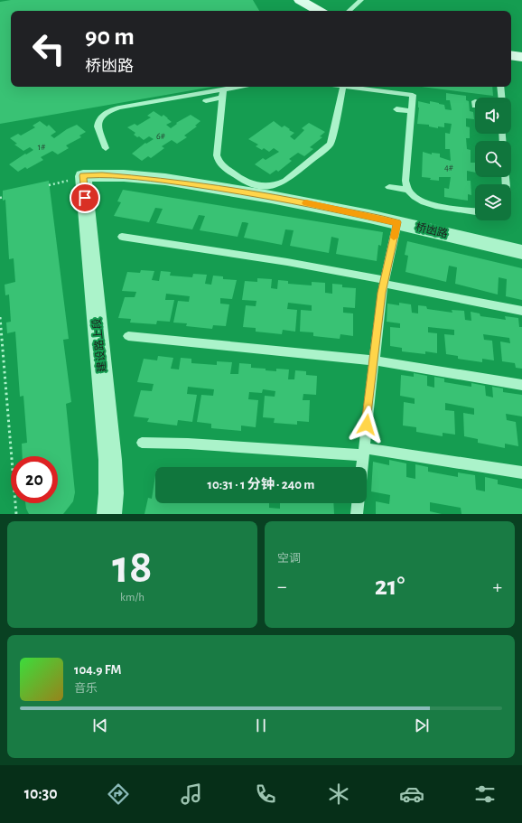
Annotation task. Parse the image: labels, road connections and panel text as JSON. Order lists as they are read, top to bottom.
{
  "streets": {
    "street": ["桥凼路", "建设路上段"]
  },
  "crossings": [
    ["桥凼路", "建设路上段"]
  ],
  "house_numbers": ["6#", "1#", "4#"],
  "page": {
    "turn": ["90 m", "桥凼路"],
    "limit": "20",
    "trip": "10:31 · 1 分钟 · 240 m",
    "tile": [
      ["18", "km/h"],
      "空调"
    ],
    "heat": ["−", "21°", "+"],
    "song": ["104.9 FM", "音乐"],
    "tabs": "10:30"
  }
}
